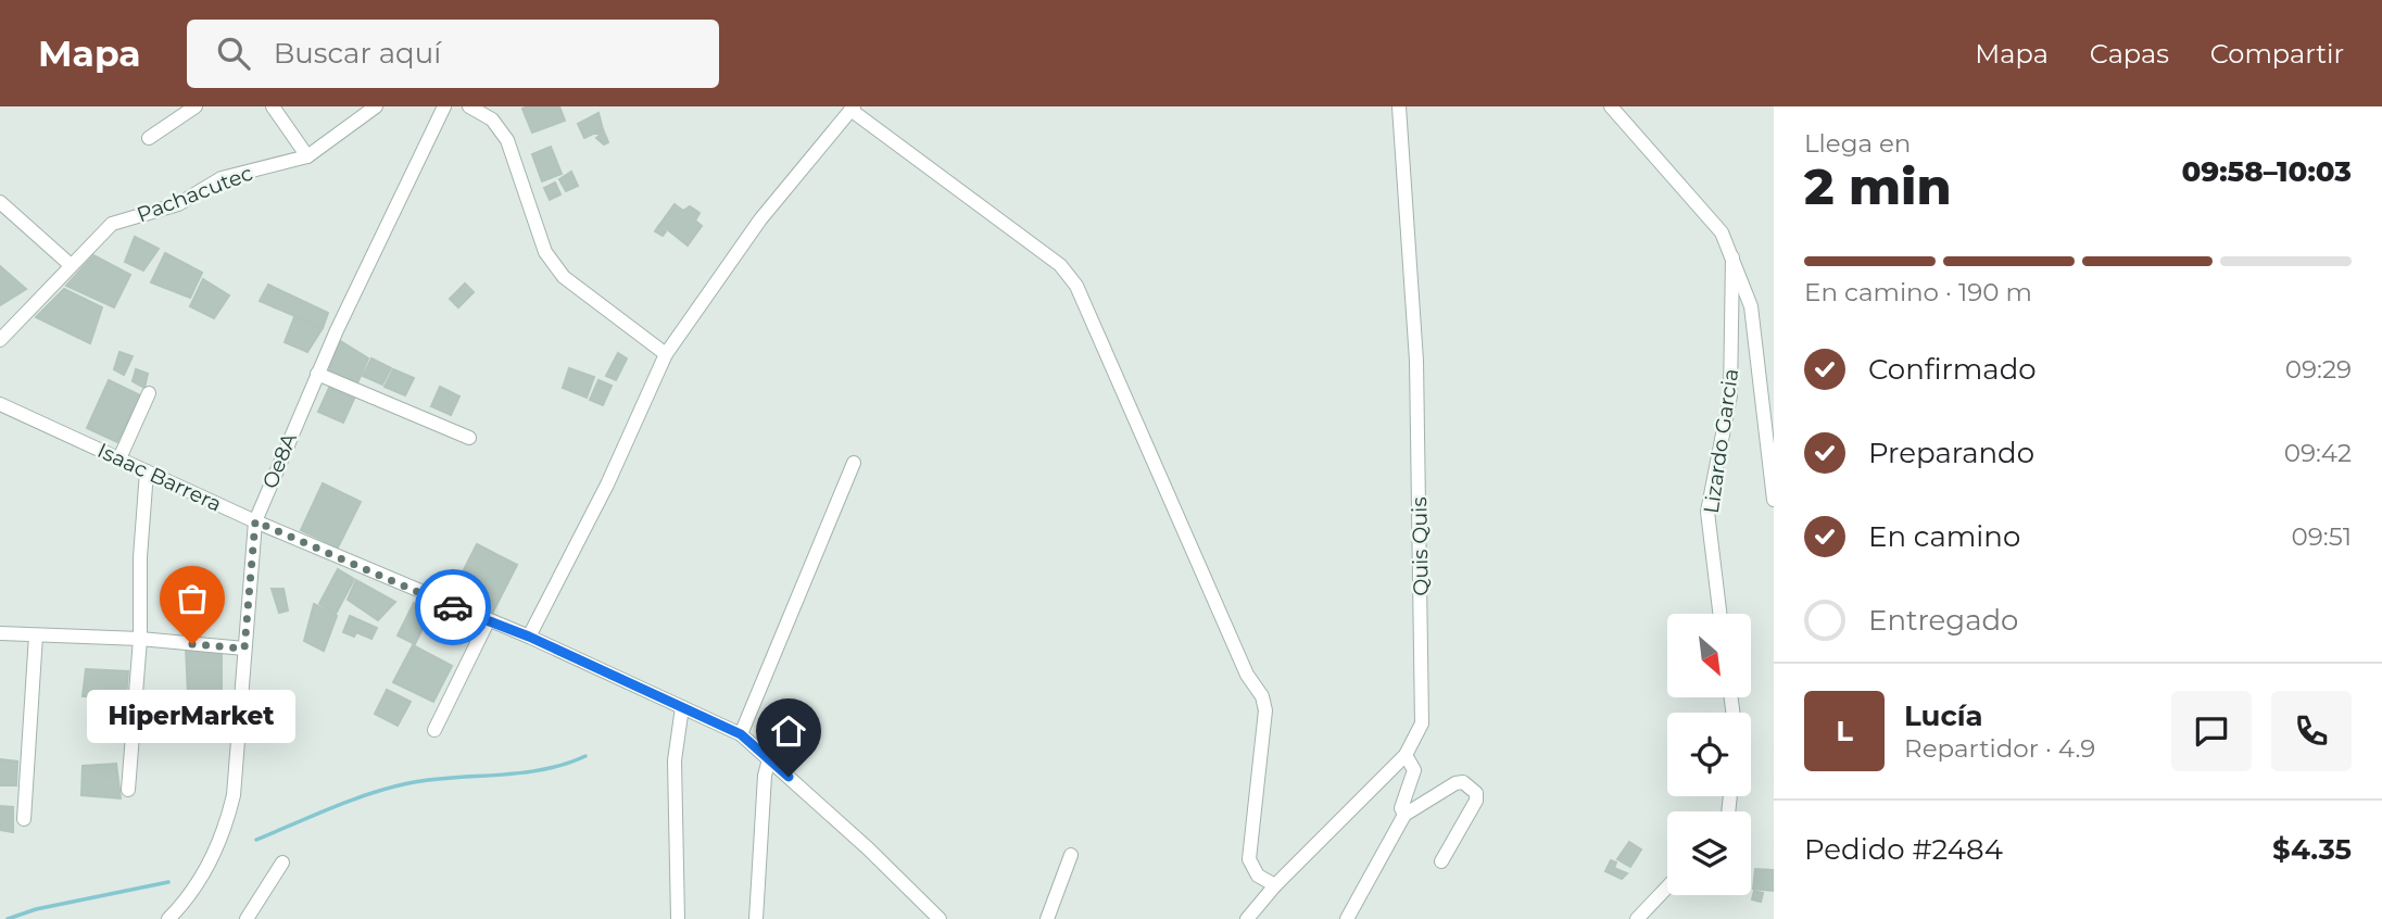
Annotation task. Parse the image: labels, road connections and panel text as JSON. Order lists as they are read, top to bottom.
{
  "streets": {
    "street": [
      "Pachacutec",
      "Lizardo Garcia",
      "Oe8A",
      "Isaac Barrera",
      "Quis Quis"
    ]
  },
  "crossings": [
    ["Oe8A", "Isaac Barrera"]
  ],
  "places": ["HiperMarket"],
  "north": "bottom right",
  "page": {
    "header": "Mapa",
    "search": "Buscar aquí",
    "nav": ["Mapa", "Capas", "Compartir"],
    "heading": ["2 min", "Llega en", "09:58–10:03"],
    "panel": [
      "Lucía",
      "Repartidor · 4.9",
      "Pedido #2484",
      "$4.35"
    ],
    "bar": "En camino · 190 m",
    "list": [
      ["Confirmado", "09:29"],
      ["Preparando", "09:42"],
      ["En camino", "09:51"],
      "Entregado"
    ],
    "bubble": "HiperMarket",
    "round": "L"
  }
}
